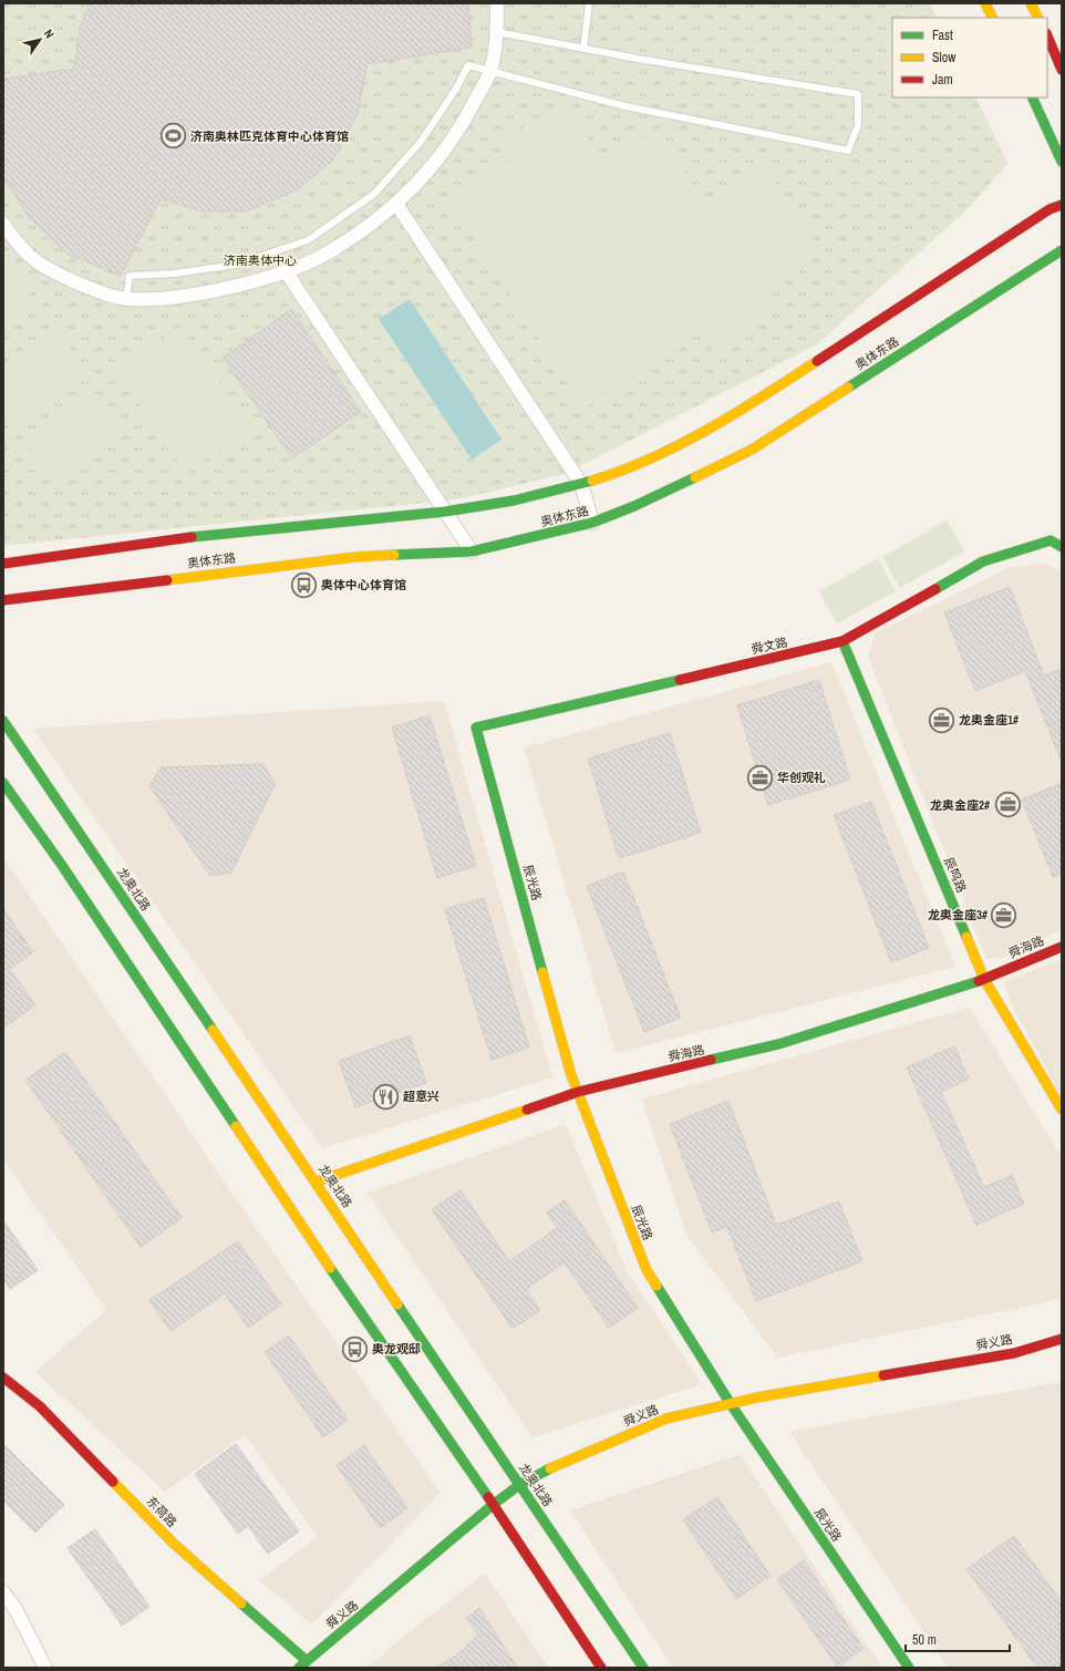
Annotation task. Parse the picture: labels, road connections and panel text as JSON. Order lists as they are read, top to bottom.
{
  "streets": {
    "main road": [
      "奥体东路",
      "舜文路",
      "辰鸣路",
      "辰光路",
      "龙奥北路",
      "舜海路",
      "舜义路",
      "东荷路"
    ]
  },
  "crossings": [
    ["舜文路", "辰鸣路"],
    ["舜文路", "辰光路"],
    ["辰鸣路", "舜海路"],
    ["辰光路", "舜海路"],
    ["辰光路", "舜义路"],
    ["龙奥北路", "舜海路"],
    ["龙奥北路", "舜义路"],
    ["舜义路", "东荷路"]
  ],
  "parks": ["济南奥体中心"],
  "places": {
    "sports": ["济南奥林匹克体育中心体育馆"],
    "bus stop": ["奥体中心体育馆", "奥龙观邸"],
    "office": [
      "龙奥金座1#",
      "华创观礼",
      "龙奥金座2#",
      "龙奥金座3#"
    ],
    "restaurant": ["超意兴"]
  },
  "legend": ["Fast", "Slow", "Jam"],
  "scale_bar": "50 m",
  "north": "top right"
}
